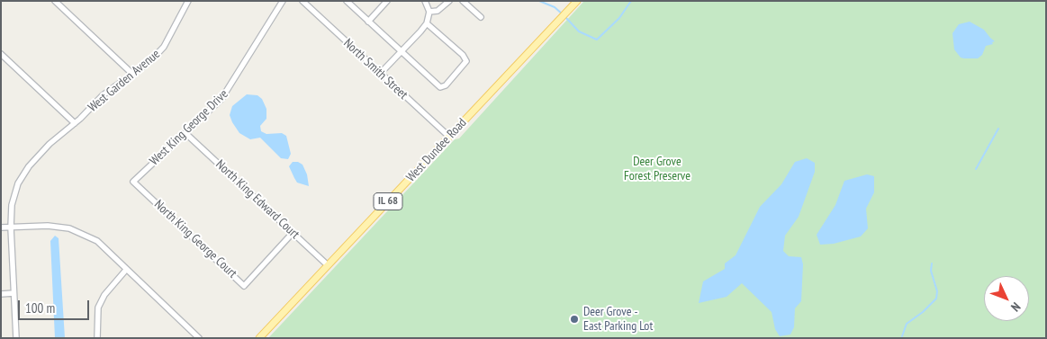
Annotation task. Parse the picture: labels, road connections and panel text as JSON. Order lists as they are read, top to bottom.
{
  "streets": {
    "main road": ["West Dundee Road", "IL 68"],
    "street": [
      "North Smith Street",
      "West Garden Avenue",
      "West King George Drive",
      "North King Edward Court",
      "North King George Court"
    ]
  },
  "crossings": [
    ["North Smith Street", "West Dundee Road"],
    ["West King George Drive", "North King Edward Court"],
    ["West King George Drive", "North King George Court"],
    ["West Dundee Road", "North King Edward Court"],
    ["North King Edward Court", "North King George Court"]
  ],
  "parks": ["Deer Grove Forest Preserve"],
  "places": ["Deer Grove - East Parking Lot"],
  "scale_bar": "100 m",
  "north": "bottom right"
}
